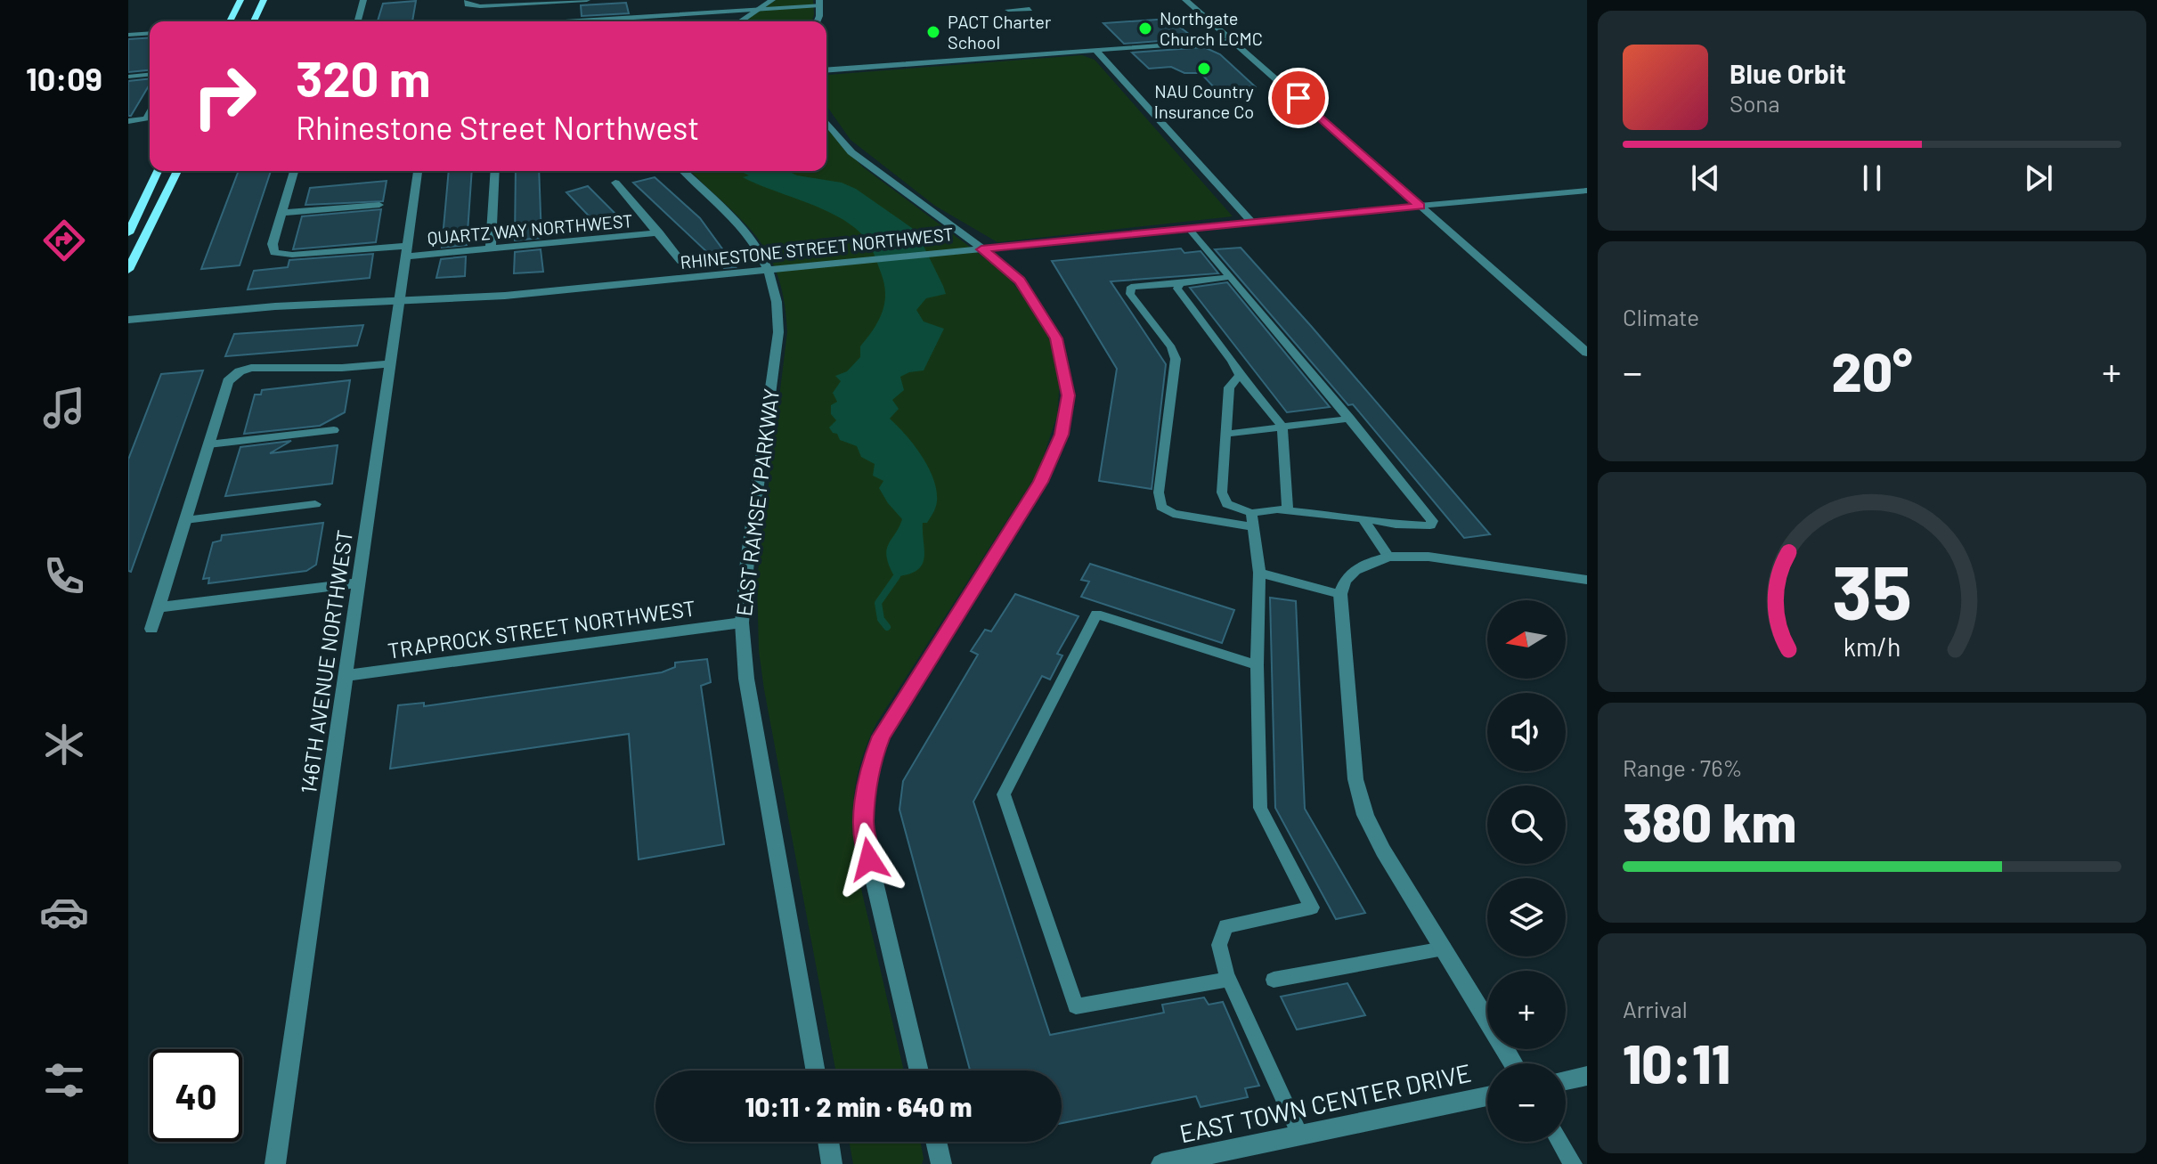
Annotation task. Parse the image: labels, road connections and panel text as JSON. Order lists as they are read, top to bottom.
{
  "streets": {
    "street": [
      "QUARTZ WAY NORTHWEST",
      "RHINESTONE STREET NORTHWEST",
      "EAST RAMSEY PARKWAY",
      "TRAPROCK STREET NORTHWEST",
      "146TH AVENUE NORTHWEST",
      "EAST TOWN CENTER DRIVE"
    ]
  },
  "crossings": [
    ["QUARTZ WAY NORTHWEST", "146TH AVENUE NORTHWEST"],
    ["RHINESTONE STREET NORTHWEST", "EAST RAMSEY PARKWAY"],
    ["RHINESTONE STREET NORTHWEST", "146TH AVENUE NORTHWEST"],
    ["EAST RAMSEY PARKWAY", "TRAPROCK STREET NORTHWEST"],
    ["TRAPROCK STREET NORTHWEST", "146TH AVENUE NORTHWEST"]
  ],
  "places": ["Northgate Church LCMC", "PACT Charter School", "NAU Country Insurance Co"],
  "north": "left",
  "page": {
    "tabs": "10:09",
    "turn": ["320 m", "Rhinestone Street Northwest"],
    "song": ["Blue Orbit", "Sona"],
    "tile": [
      "Climate",
      ["Range · 76%", "380 km"],
      ["Arrival", "10:11"]
    ],
    "heat": ["−", "20°", "+"],
    "map_buttons": ["+", "−"],
    "limit": "40",
    "trip": "10:11 · 2 min · 640 m",
    "gauge": ["35", "km/h"]
  }
}
